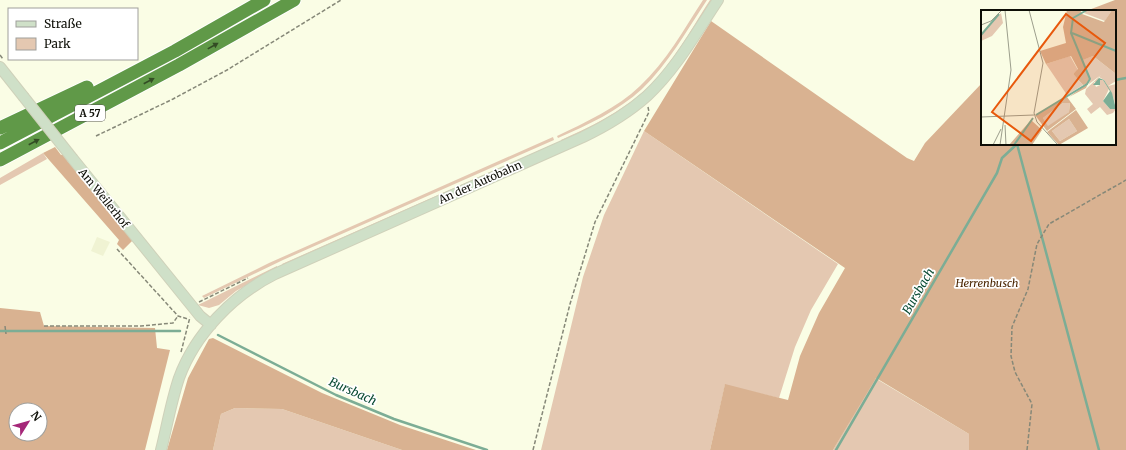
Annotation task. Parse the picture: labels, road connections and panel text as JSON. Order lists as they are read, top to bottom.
{
  "streets": {
    "highway": ["A 57"],
    "main road": ["An der Autobahn", "Am Weilerhof"]
  },
  "crossings": [
    ["An der Autobahn", "Am Weilerhof"]
  ],
  "water": ["Bursbach"],
  "parks": ["Herrenbusch"],
  "legend": ["Straße", "Park"],
  "north": "top right"
}
